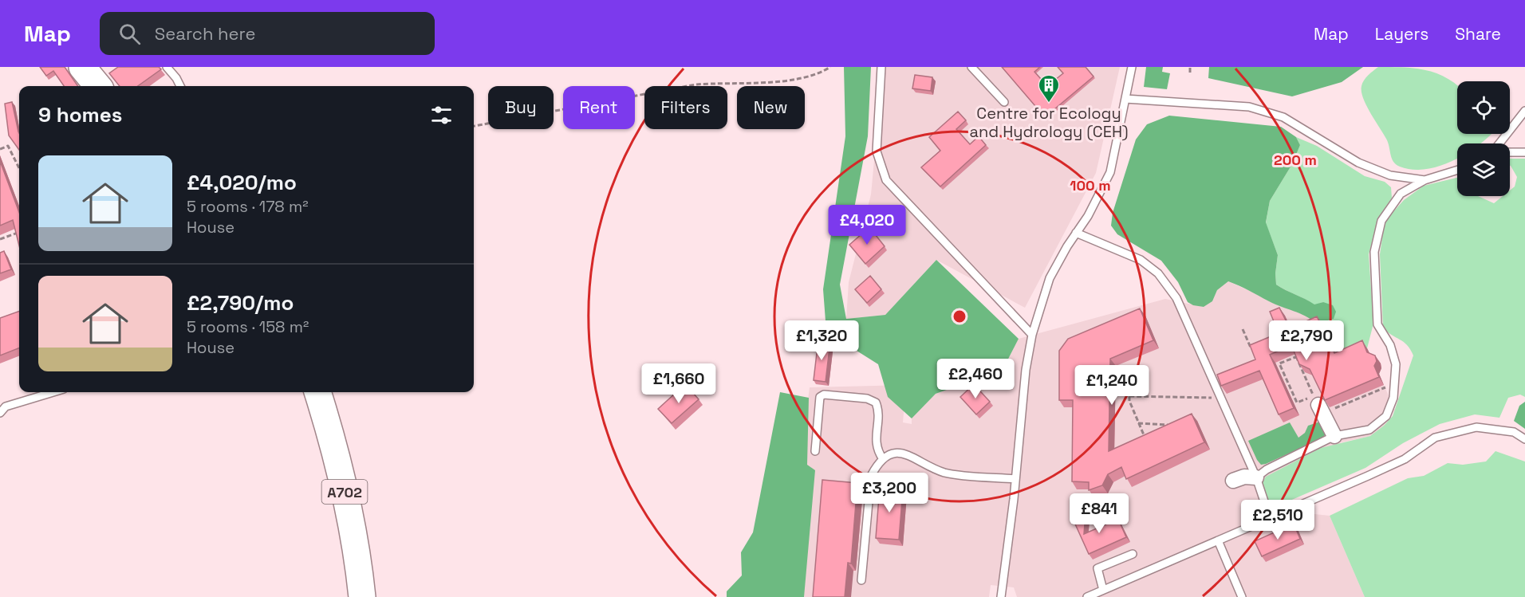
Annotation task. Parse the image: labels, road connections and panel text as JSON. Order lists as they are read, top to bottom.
{
  "streets": {
    "highway": ["A702"]
  },
  "places": {
    "building": ["Centre for Ecology and Hydrology (CEH)"]
  },
  "page": {
    "header": "Map",
    "search": "Search here",
    "nav": ["Map", "Layers", "Share"],
    "chip": [
      "Buy",
      "Rent",
      "Filters",
      "New"
    ],
    "heading": "9 homes",
    "list": [
      {
        "name": "£4,020/mo",
        "note": "5 rooms · 178 m² · House"
      },
      {
        "name": "£2,790/mo",
        "note": "5 rooms · 158 m² · House"
      }
    ],
    "price": [
      "£4,020",
      "£1,320",
      "£2,790",
      "£2,460",
      "£1,660",
      "£1,240",
      "£3,200",
      "£841",
      "£2,510"
    ]
  },
  "rings": ["200 m", "100 m"]
}
